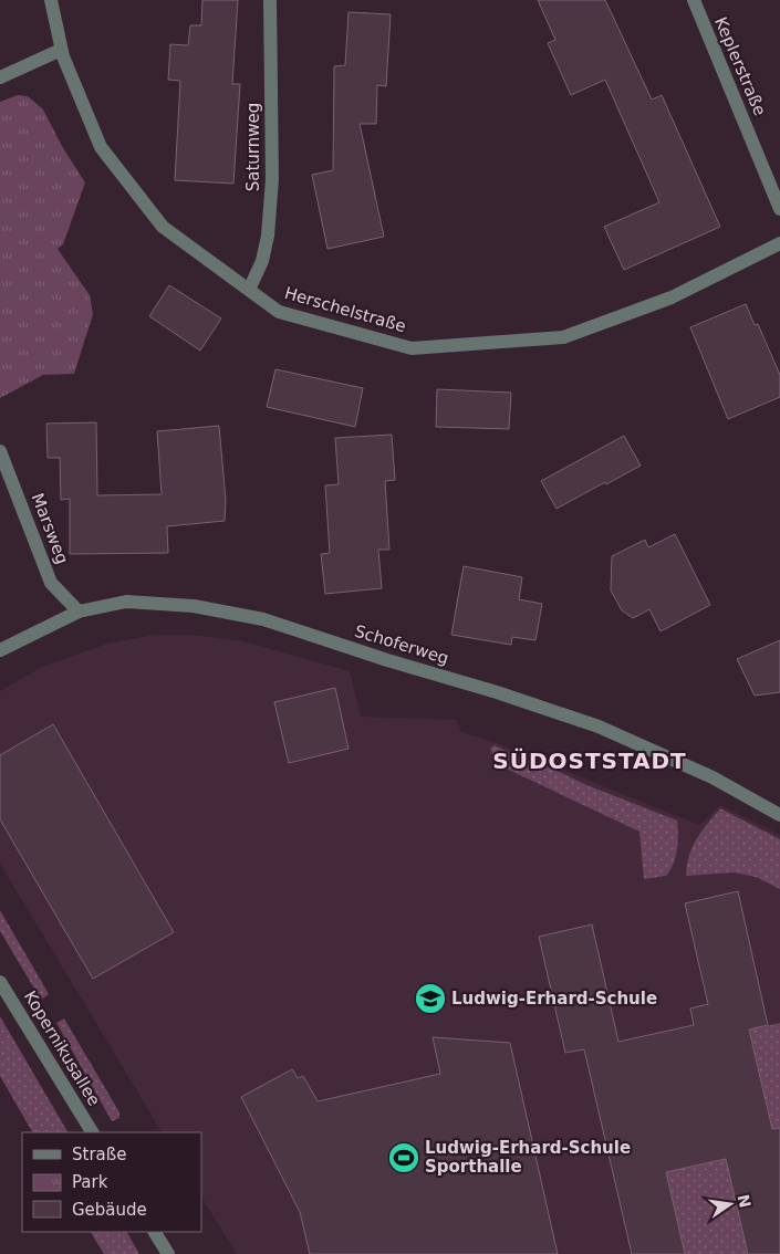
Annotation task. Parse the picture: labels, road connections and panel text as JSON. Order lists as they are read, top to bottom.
{
  "streets": {
    "street": [
      "Keplerstraße",
      "Saturnweg",
      "Herschelstraße",
      "Marsweg",
      "Schoferweg",
      "Kopernikusallee"
    ]
  },
  "crossings": [
    ["Saturnweg", "Herschelstraße"],
    ["Marsweg", "Schoferweg"]
  ],
  "districts": ["SÜDOSTSTADT"],
  "places": {
    "school or university": ["Ludwig-Erhard-Schule"],
    "sports": ["Ludwig-Erhard-Schule Sporthalle"]
  },
  "legend": ["Straße", "Park", "Gebäude"],
  "north": "right"
}
